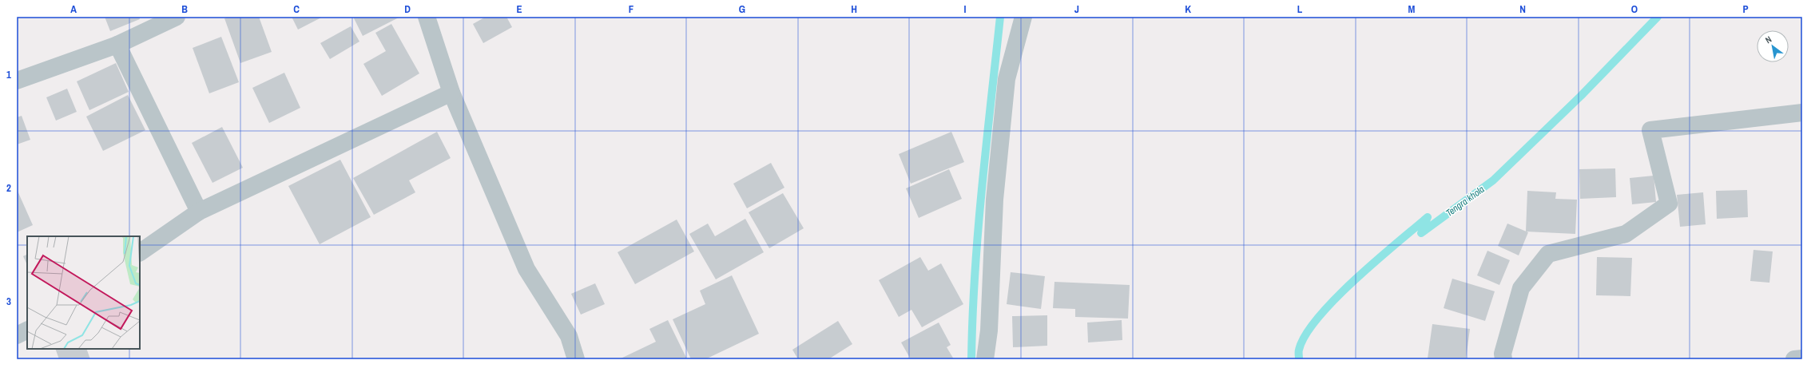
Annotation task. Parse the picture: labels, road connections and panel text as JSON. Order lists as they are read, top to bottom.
{
  "water": ["Tengra khola"],
  "north": "top left",
  "grid": {
    "columns": [
      "A",
      "B",
      "C",
      "D",
      "E",
      "F",
      "G",
      "H",
      "I",
      "J",
      "K",
      "L",
      "M",
      "N",
      "O",
      "P"
    ],
    "rows": ["1", "2", "3"]
  }
}
